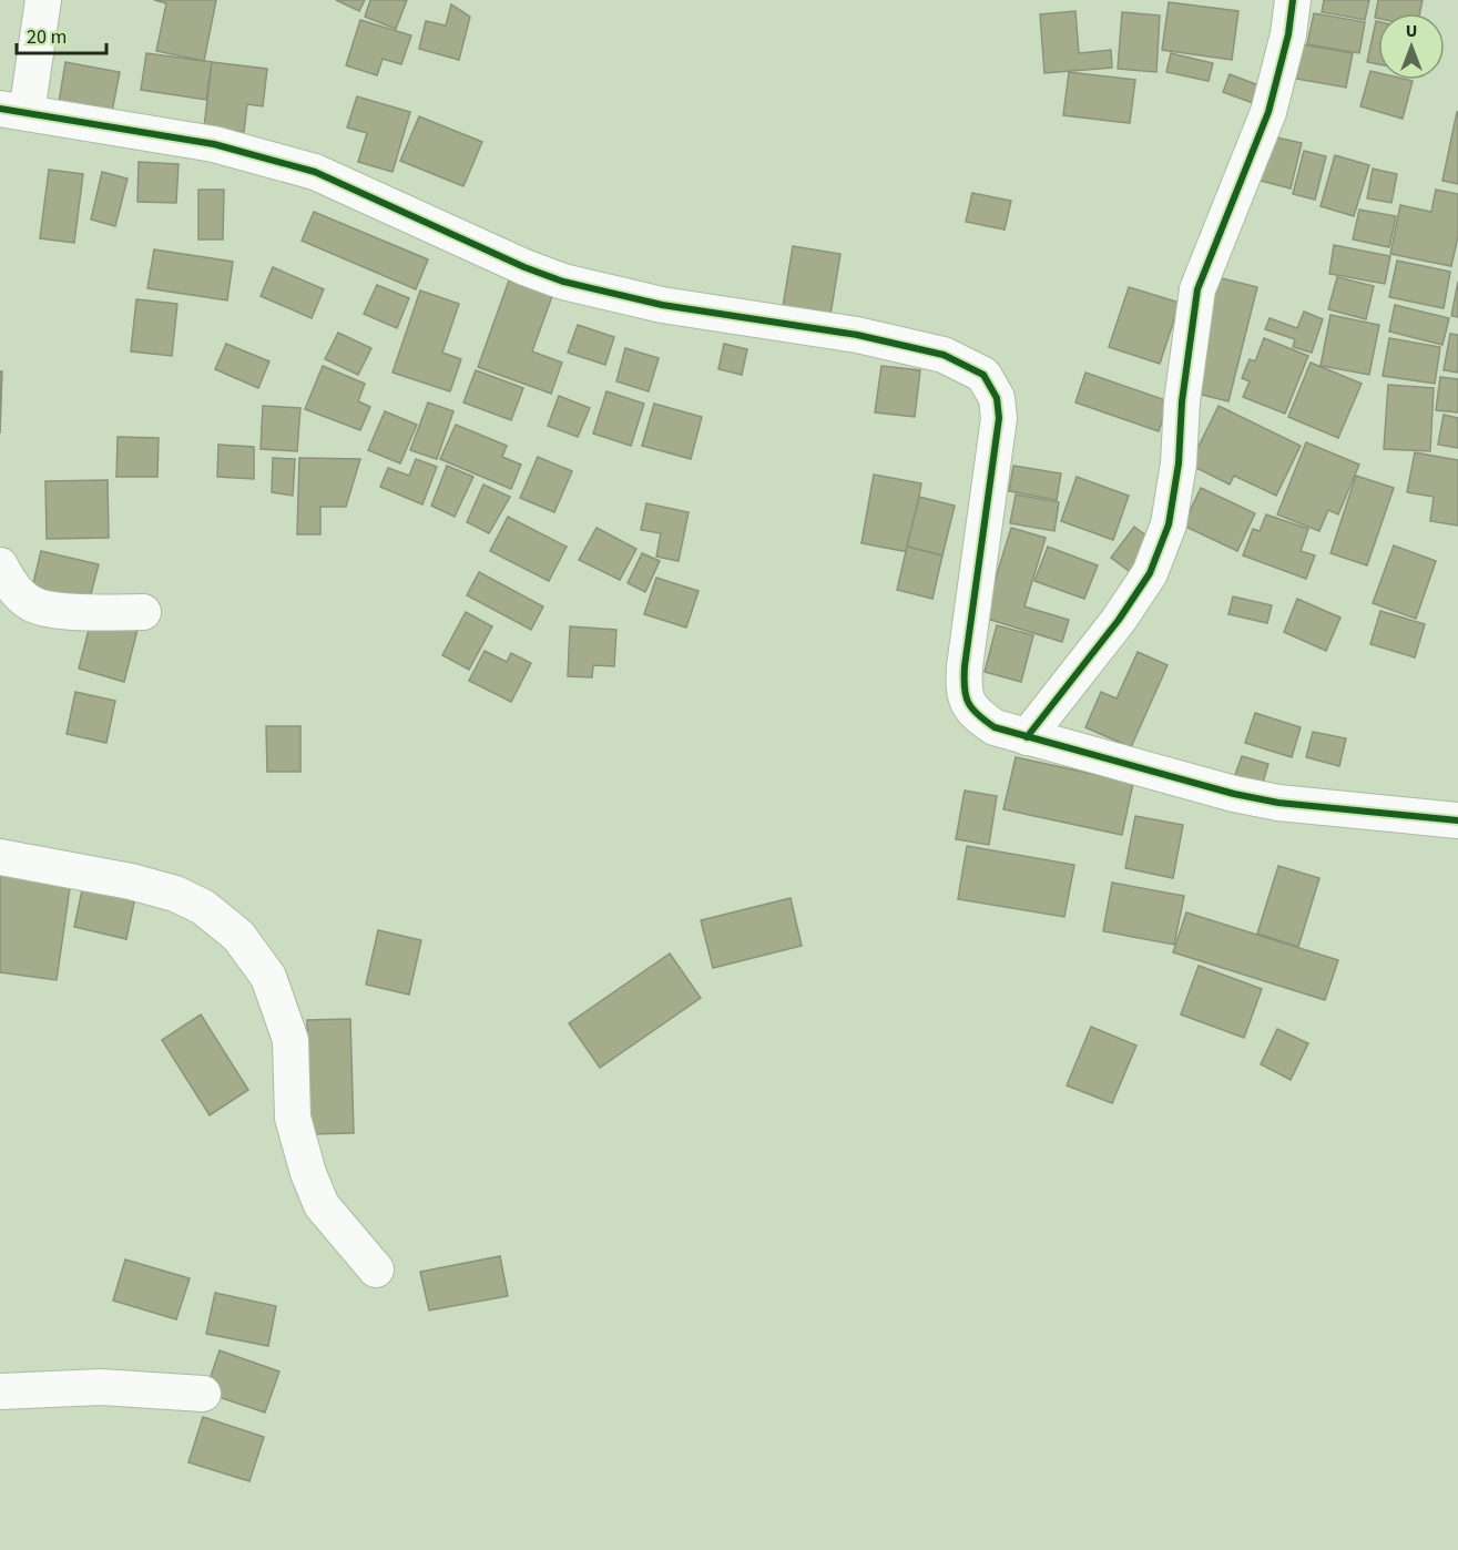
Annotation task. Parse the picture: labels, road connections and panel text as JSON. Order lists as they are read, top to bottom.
{
  "scale_bar": "20 m",
  "north": "top"
}
